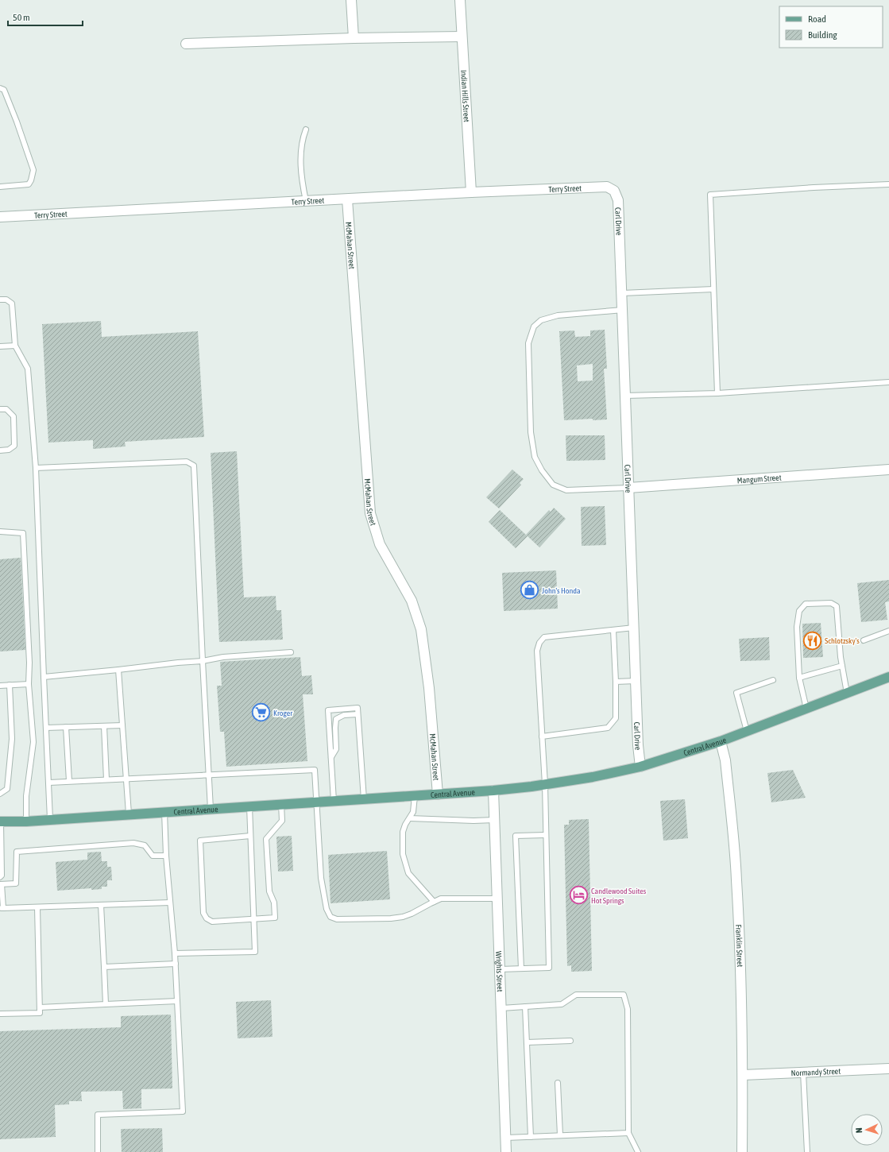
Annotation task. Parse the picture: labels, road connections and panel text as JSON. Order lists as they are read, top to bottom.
{
  "streets": {
    "main road": ["Central Avenue"],
    "street": [
      "Indian Hills Street",
      "Terry Street",
      "Carl Drive",
      "McMahan Street",
      "Mangum Street",
      "Franklin Street",
      "Wrights Street",
      "Normandy Street"
    ]
  },
  "crossings": [
    ["Indian Hills Street", "Terry Street"],
    ["Terry Street", "Carl Drive"],
    ["Terry Street", "McMahan Street"],
    ["Carl Drive", "Mangum Street"],
    ["Carl Drive", "Central Avenue"],
    ["McMahan Street", "Central Avenue"],
    ["Central Avenue", "Franklin Street"],
    ["Central Avenue", "Wrights Street"],
    ["Franklin Street", "Normandy Street"]
  ],
  "places": {
    "shop": ["John's Honda"],
    "restaurant": ["Schlotzsky's"],
    "supermarket": ["Kroger"],
    "hotel": ["Candlewood Suites Hot Springs"]
  },
  "legend": ["Road", "Building"],
  "scale_bar": "50 m",
  "north": "left"
}
